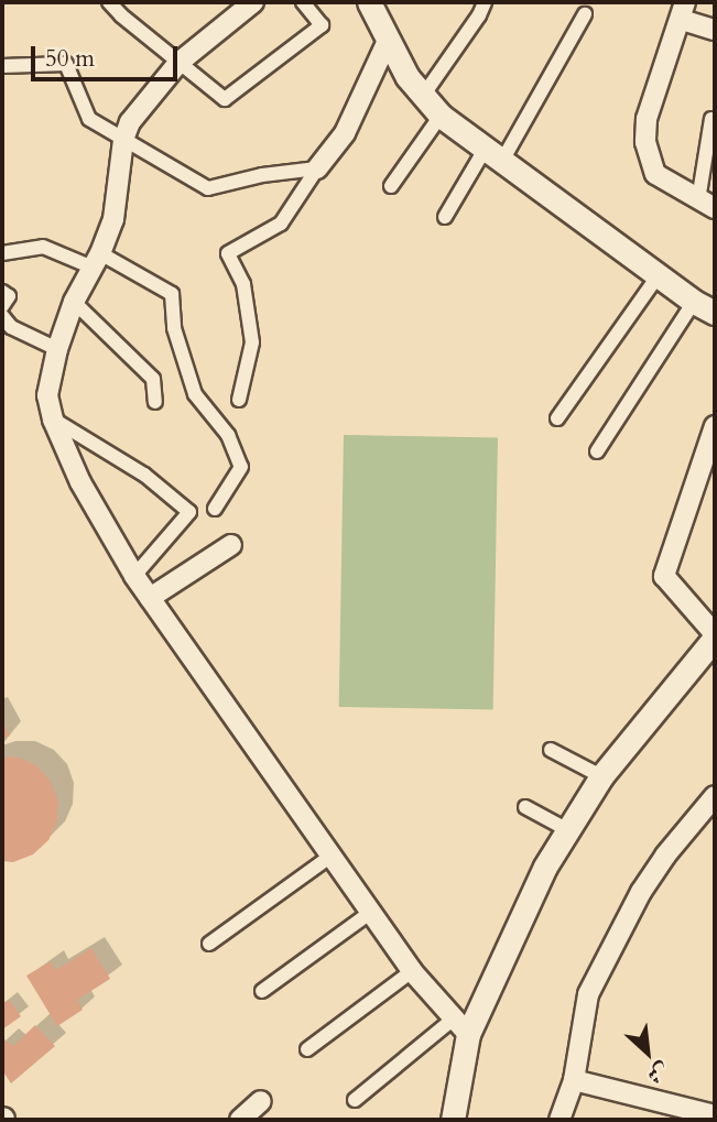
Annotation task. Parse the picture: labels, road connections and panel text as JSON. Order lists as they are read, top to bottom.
{
  "scale_bar": "50 m",
  "north": "bottom right"
}
